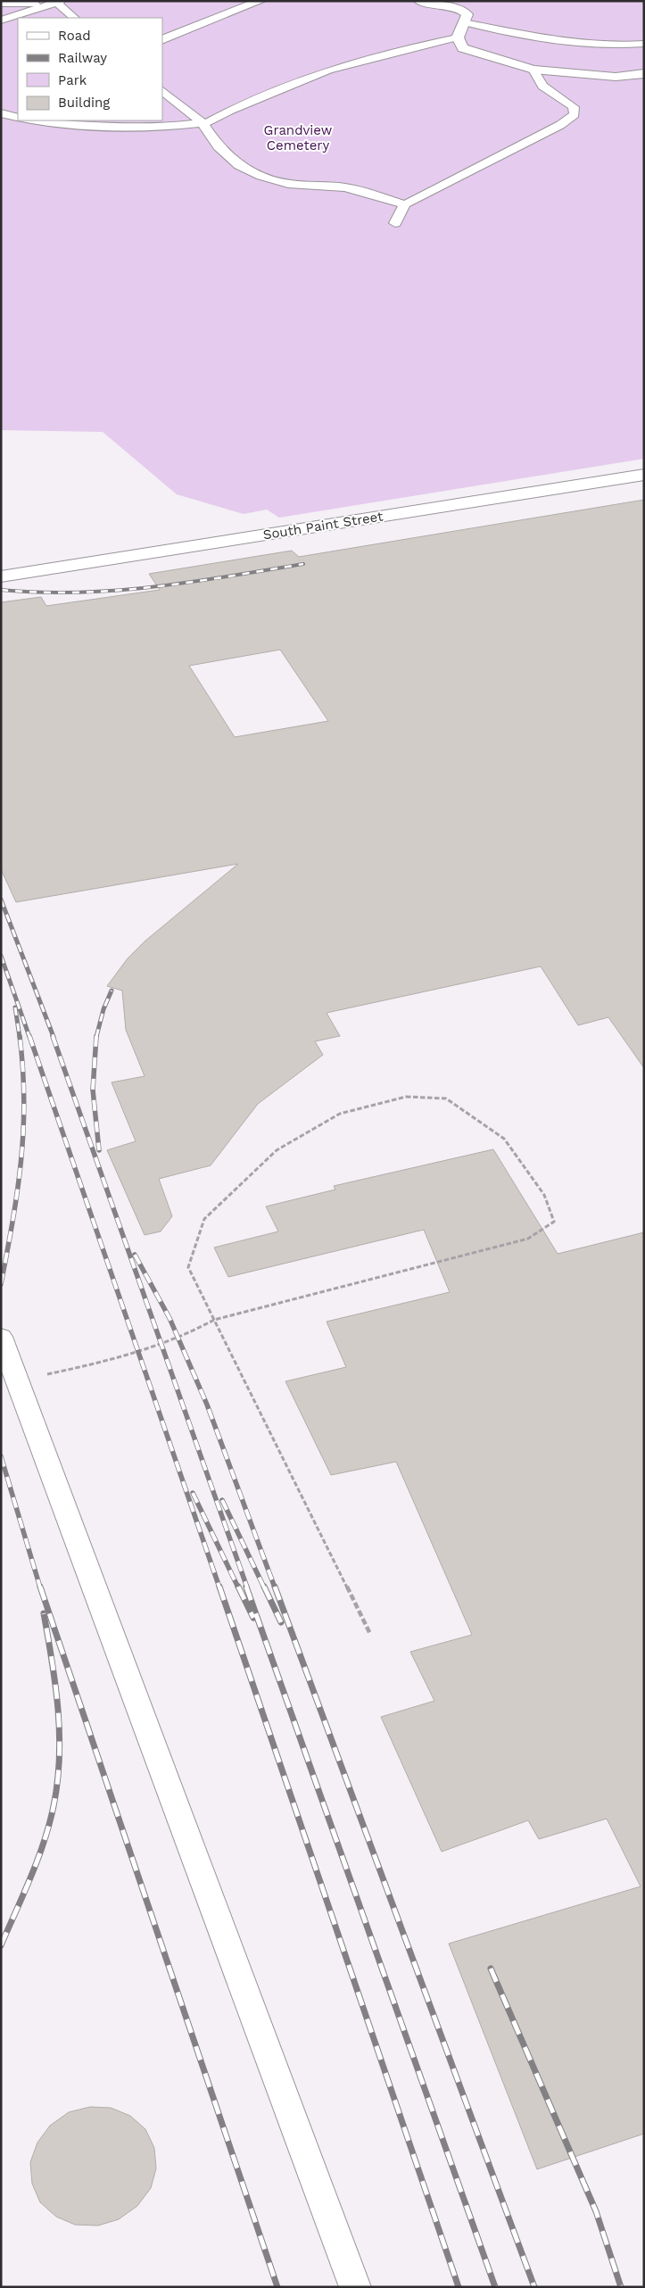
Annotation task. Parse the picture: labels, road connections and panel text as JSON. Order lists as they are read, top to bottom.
{
  "streets": {
    "street": ["South Paint Street"]
  },
  "parks": ["Grandview Cemetery"],
  "legend": [
    "Road",
    "Railway",
    "Park",
    "Building"
  ]
}
